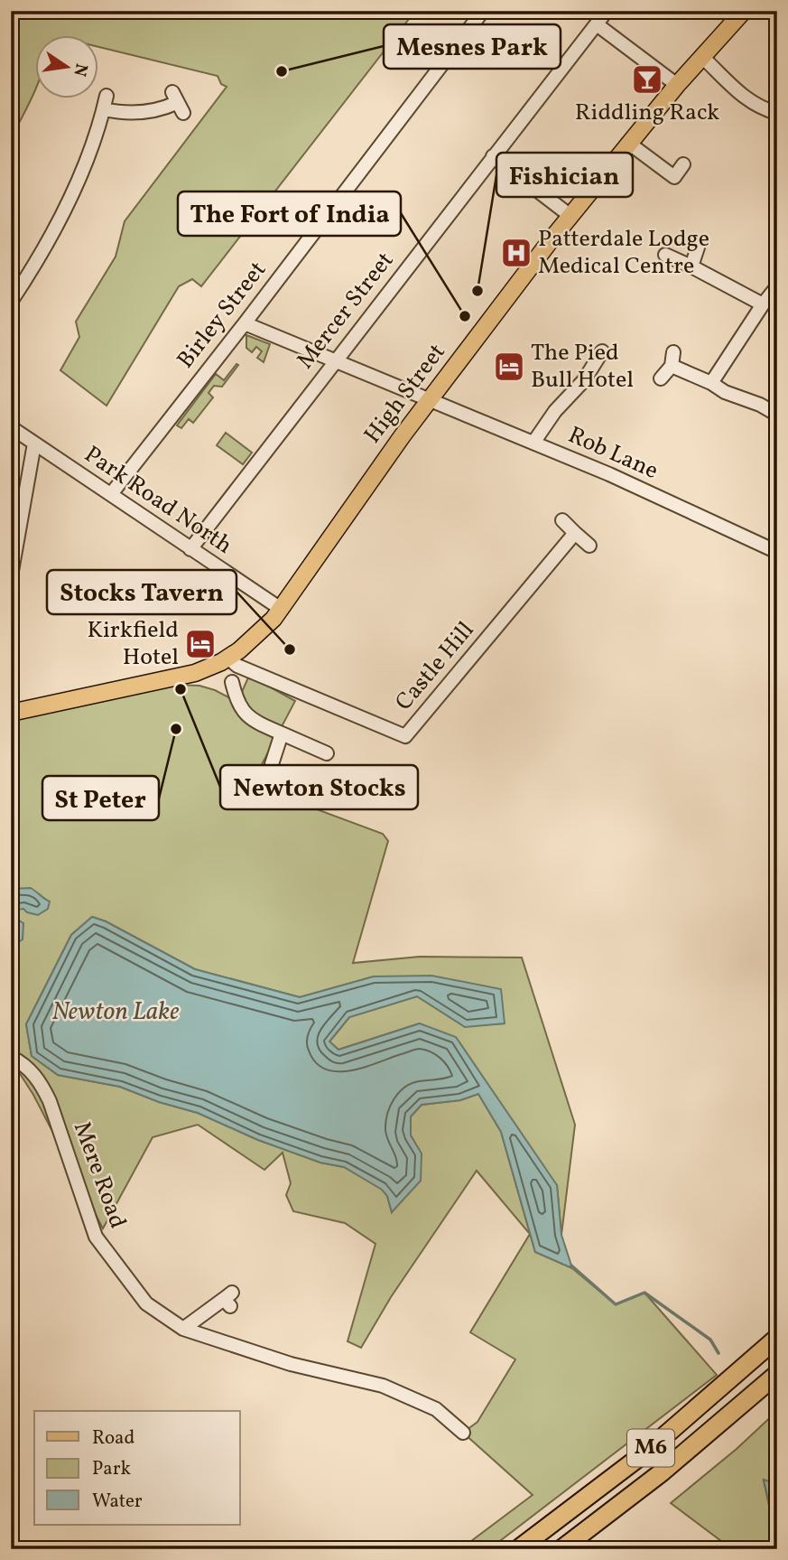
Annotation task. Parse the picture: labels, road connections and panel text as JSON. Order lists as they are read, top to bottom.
{
  "streets": {
    "highway": ["M6"],
    "main road": ["High Street"],
    "street": [
      "Mercer Street",
      "Birley Street",
      "Rob Lane",
      "Park Road North",
      "Castle Hill",
      "Mere Road"
    ]
  },
  "crossings": [
    ["Mercer Street", "Rob Lane"],
    ["Mercer Street", "Park Road North"],
    ["Birley Street", "Rob Lane"],
    ["Birley Street", "Park Road North"],
    ["High Street", "Rob Lane"],
    ["High Street", "Park Road North"],
    ["High Street", "Castle Hill"]
  ],
  "water": ["Newton Lake"],
  "places": {
    "other": [
      "Mesnes Park",
      "Fishician",
      "The Fort of India",
      "Stocks Tavern",
      "Newton Stocks",
      "St Peter"
    ],
    "bar": ["Riddling Rack"],
    "hospital": ["Patterdale Lodge Medical Centre"],
    "hotel": ["The Pied Bull Hotel", "Kirkfield Hotel"]
  },
  "legend": ["Road", "Park", "Water"],
  "north": "right"
}
